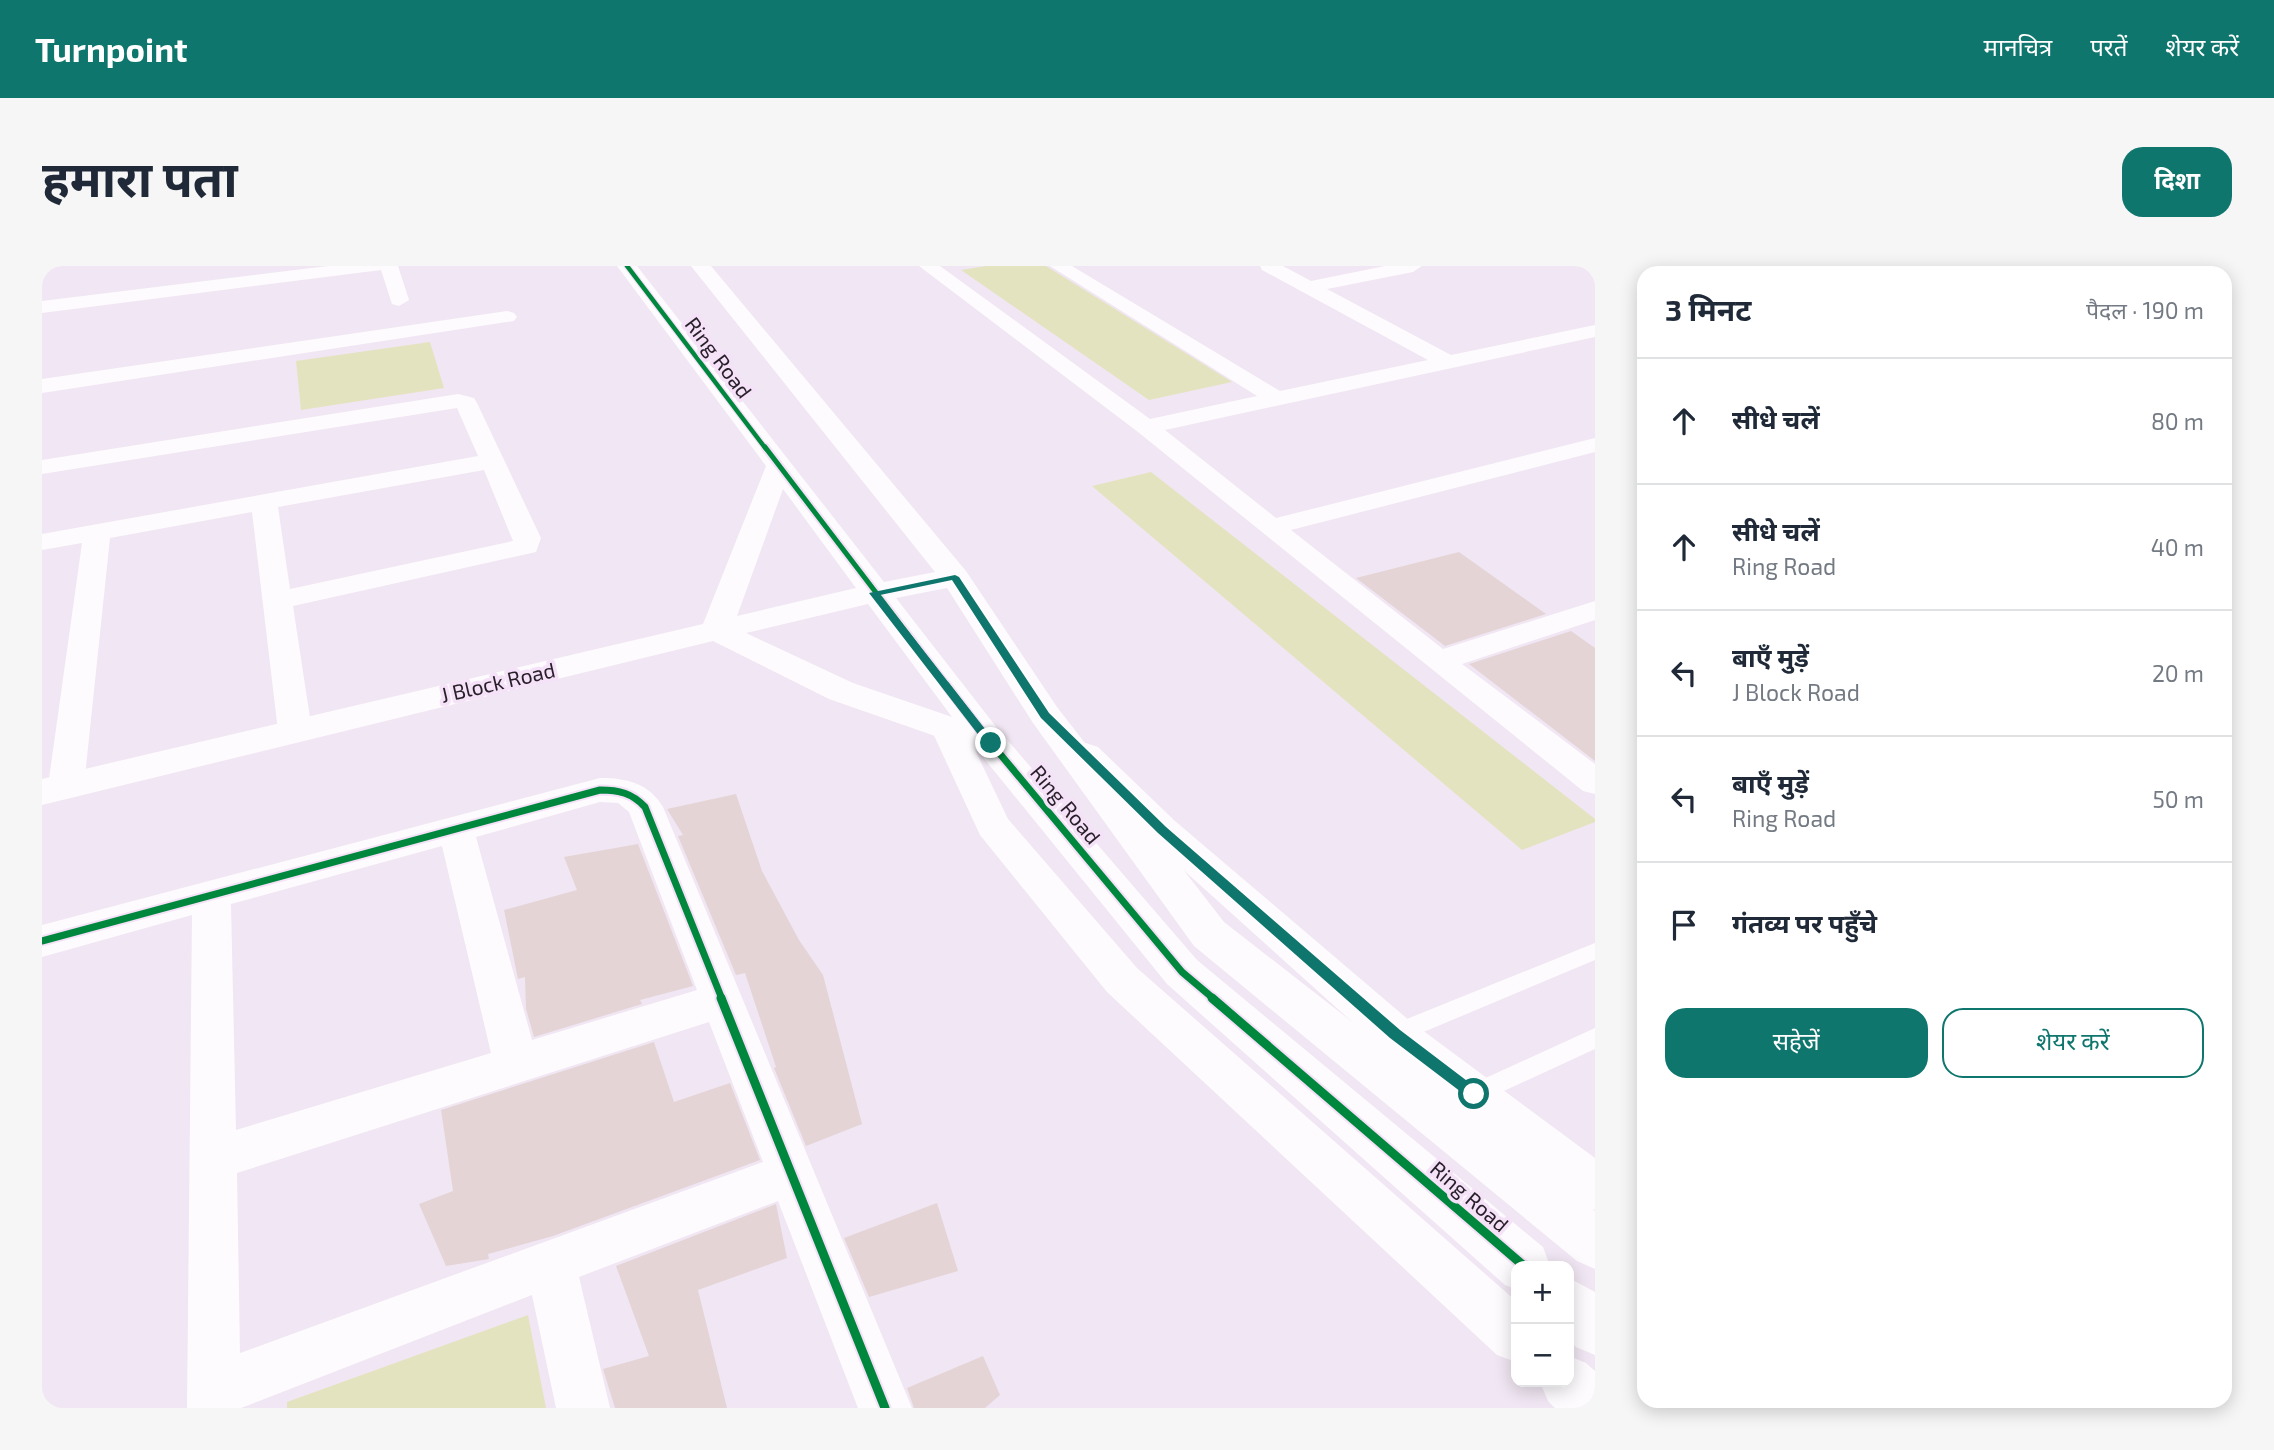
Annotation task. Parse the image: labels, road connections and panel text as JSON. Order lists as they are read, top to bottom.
{
  "streets": {
    "street": ["Ring Road", "J Block Road"]
  },
  "crossings": [
    ["Ring Road", "J Block Road"]
  ],
  "page": {
    "header": "Turnpoint",
    "nav": ["मानचित्र", "परतें", "शेयर करें"],
    "buttons": [
      "दिशा",
      ["सहेजें", "शेयर करें"]
    ],
    "title": "हमारा पता",
    "heading": ["3 मिनट", "पैदल · 190 m"],
    "list": [
      ["सीधे चलें", "80 m"],
      ["सीधे चलें", "Ring Road", "40 m"],
      ["बाएँ मुड़ें", "J Block Road", "20 m"],
      ["बाएँ मुड़ें", "Ring Road", "50 m"],
      "गंतव्य पर पहुँचे"
    ],
    "map_buttons": ["+", "−"]
  }
}
